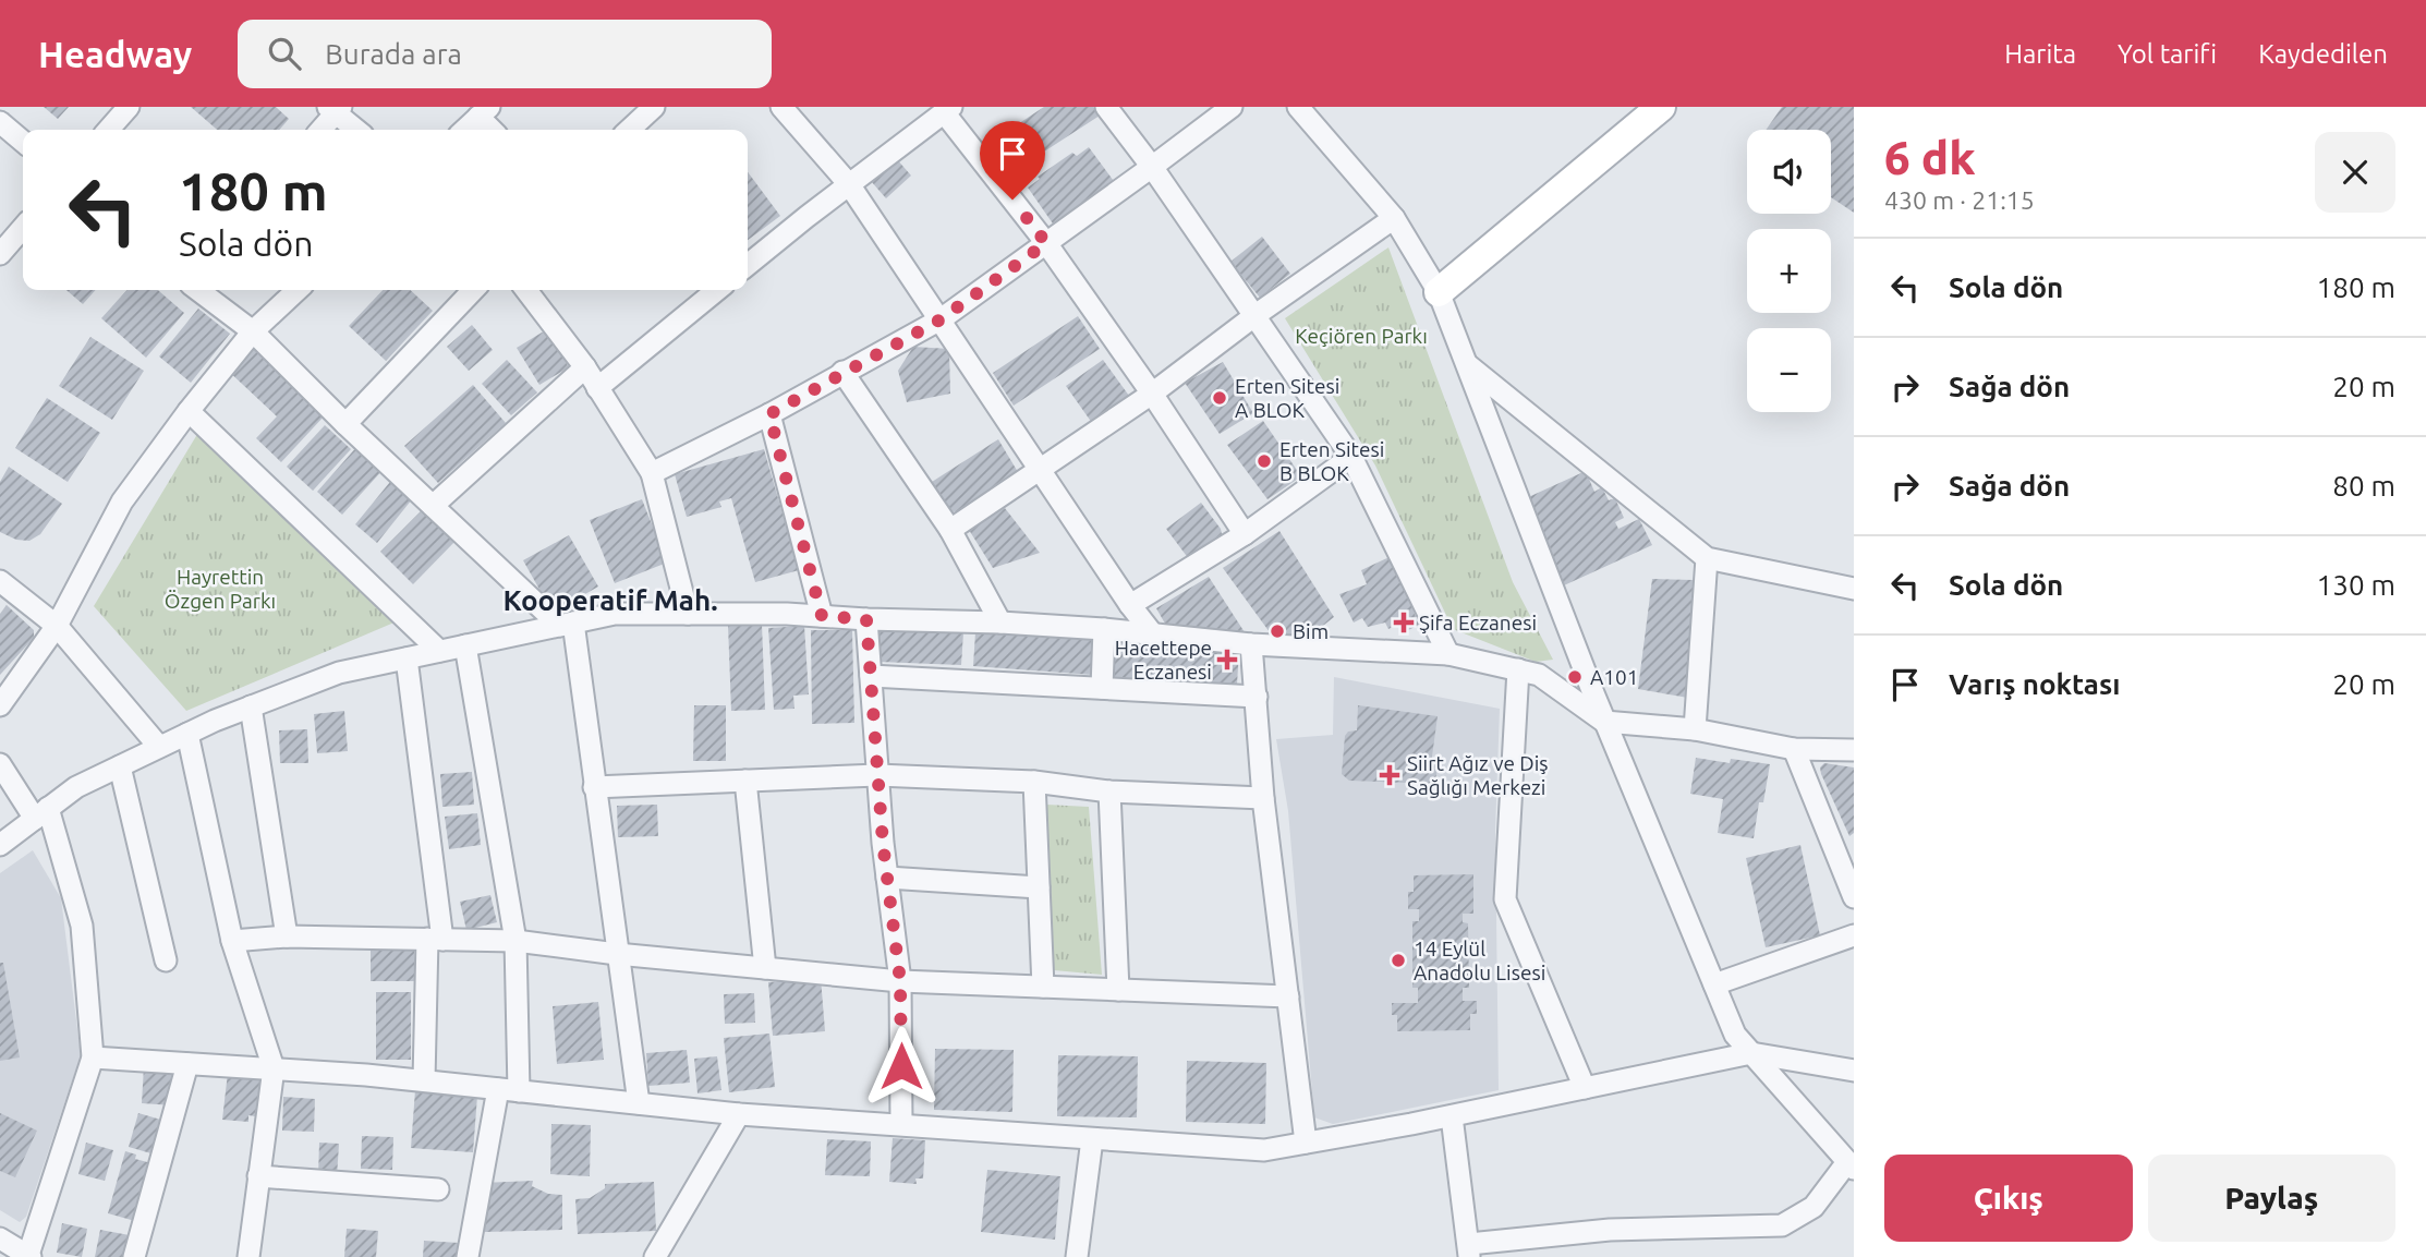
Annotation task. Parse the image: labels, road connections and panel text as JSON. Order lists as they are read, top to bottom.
{
  "districts": ["Kooperatif Mah."],
  "parks": ["Keçiören Parkı", "Hayrettin Özgen Parkı"],
  "places": {
    "other": [
      "Erten Sitesi A BLOK",
      "Erten Sitesi B BLOK",
      "Bim",
      "A101",
      "14 Eylül Anadolu Lisesi"
    ],
    "health": ["Şifa Eczanesi", "Hacettepe Eczanesi", "Siirt Ağız ve Diş Sağlığı Merkezi"]
  },
  "page": {
    "header": "Headway",
    "search": "Burada ara",
    "nav": ["Harita", "Yol tarifi", "Kaydedilen"],
    "heading": ["6 dk", "430 m · 21:15"],
    "map_buttons": ["+", "−"],
    "turn": ["180 m", "Sola dön"],
    "list": [
      {
        "name": "Sola dön",
        "value": "180 m"
      },
      {
        "name": "Sağa dön",
        "value": "20 m"
      },
      {
        "name": "Sağa dön",
        "value": "80 m"
      },
      {
        "name": "Sola dön",
        "value": "130 m"
      },
      {
        "name": "Varış noktası",
        "value": "20 m"
      }
    ],
    "buttons": ["Çıkış", "Paylaş"]
  }
}
